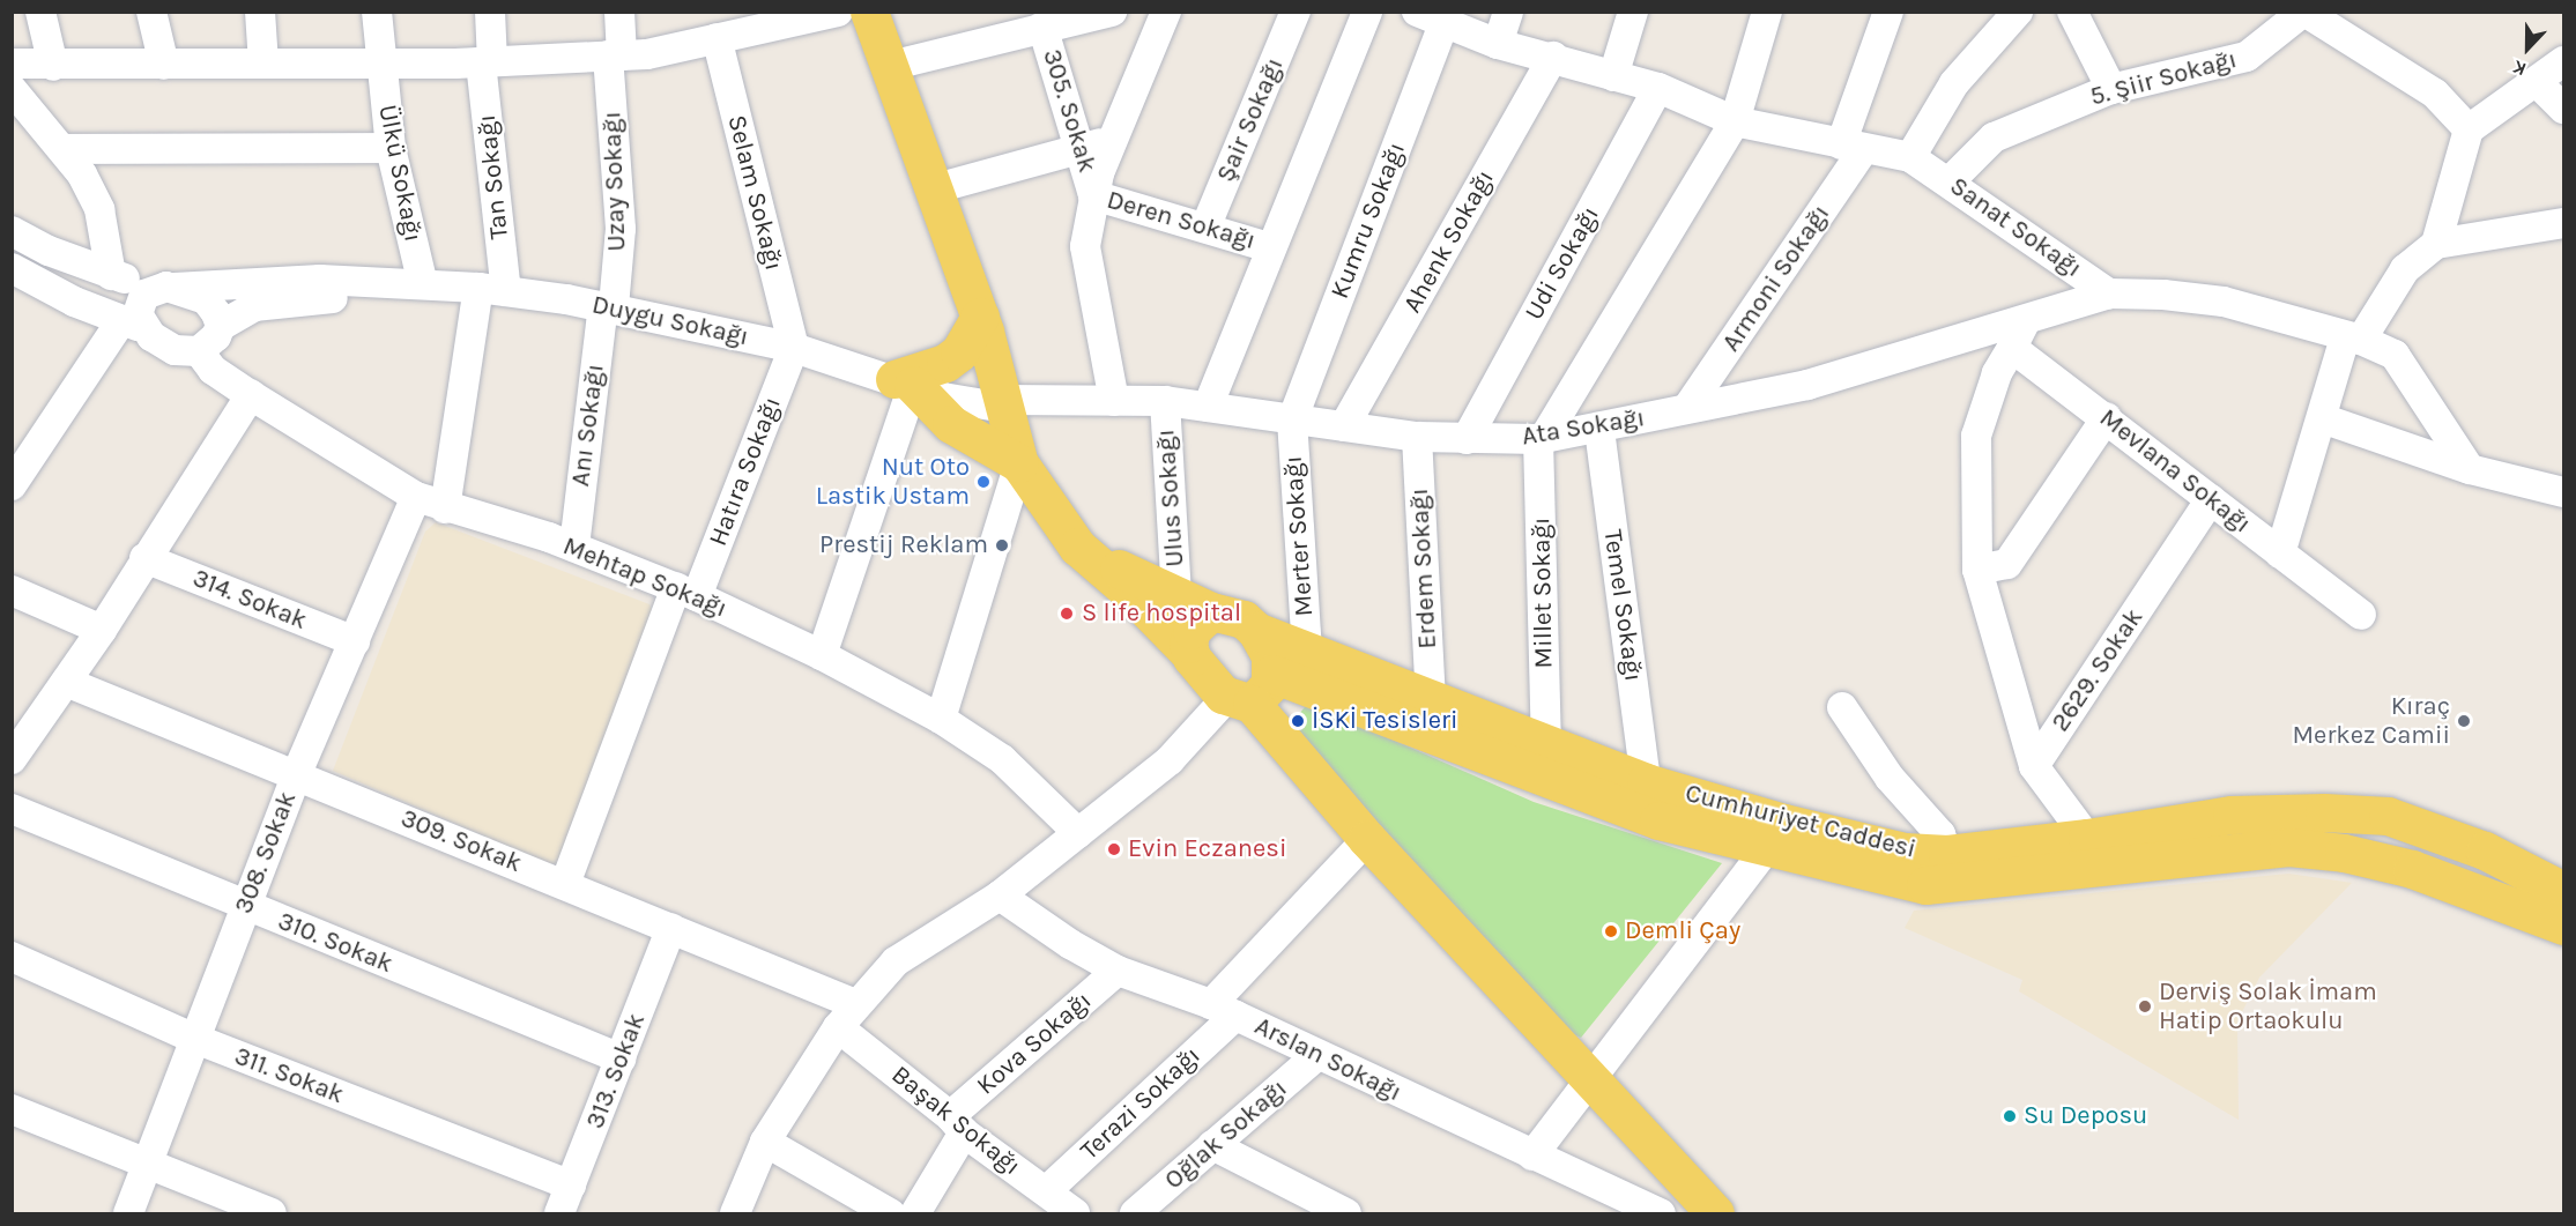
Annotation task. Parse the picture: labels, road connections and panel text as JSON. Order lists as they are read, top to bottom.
{
  "streets": {
    "main road": ["Cumhuriyet Caddesi"],
    "street": [
      "5. Şiir Sokağı",
      "305. Sokak",
      "Şair Sokağı",
      "Ülkü Sokağı",
      "Tan Sokağı",
      "Uzay Sokağı",
      "Selam Sokağı",
      "Deren Sokağı",
      "Kumru Sokağı",
      "Sanat Sokağı",
      "Ahenk Sokağı",
      "Udi Sokağı",
      "Armoni Sokağı",
      "Duygu Sokağı",
      "Anı Sokağı",
      "Ata Sokağı",
      "Hatıra Sokağı",
      "Mevlana Sokağı",
      "Ulus Sokağı",
      "Merter Sokağı",
      "Erdem Sokağı",
      "Mehtap Sokağı",
      "Millet Sokağı",
      "314. Sokak",
      "Temel Sokağı",
      "2629. Sokak",
      "309. Sokak",
      "308. Sokak",
      "310. Sokak",
      "Kova Sokağı",
      "Arslan Sokağı",
      "313. Sokak",
      "311. Sokak",
      "Terazi Sokağı",
      "Başak Sokağı",
      "Oğlak Sokağı"
    ]
  },
  "crossings": [
    ["5. Şiir Sokağı", "Sanat Sokağı"],
    ["305. Sokak", "Deren Sokağı"],
    ["Şair Sokağı", "Deren Sokağı"],
    ["Ülkü Sokağı", "Duygu Sokağı"],
    ["Tan Sokağı", "Duygu Sokağı"],
    ["Tan Sokağı", "Mehtap Sokağı"],
    ["Uzay Sokağı", "Duygu Sokağı"],
    ["Uzay Sokağı", "Anı Sokağı"],
    ["Selam Sokağı", "Duygu Sokağı"],
    ["Selam Sokağı", "Hatıra Sokağı"],
    ["Kumru Sokağı", "Sanat Sokağı"],
    ["Kumru Sokağı", "Ata Sokağı"],
    ["Kumru Sokağı", "Merter Sokağı"],
    ["Sanat Sokağı", "Ahenk Sokağı"],
    ["Sanat Sokağı", "Udi Sokağı"],
    ["Sanat Sokağı", "Armoni Sokağı"],
    ["Sanat Sokağı", "Ata Sokağı"],
    ["Ahenk Sokağı", "Ata Sokağı"],
    ["Udi Sokağı", "Ata Sokağı"],
    ["Armoni Sokağı", "Ata Sokağı"],
    ["Duygu Sokağı", "Anı Sokağı"],
    ["Duygu Sokağı", "Ata Sokağı"],
    ["Duygu Sokağı", "Hatıra Sokağı"],
    ["Anı Sokağı", "Mehtap Sokağı"],
    ["Ata Sokağı", "Ulus Sokağı"],
    ["Ata Sokağı", "Merter Sokağı"],
    ["Ata Sokağı", "Erdem Sokağı"],
    ["Ata Sokağı", "Millet Sokağı"],
    ["Ata Sokağı", "Temel Sokağı"],
    ["Hatıra Sokağı", "Mehtap Sokağı"],
    ["Hatıra Sokağı", "309. Sokak"],
    ["Mevlana Sokağı", "2629. Sokak"],
    ["Merter Sokağı", "Cumhuriyet Caddesi"],
    ["Erdem Sokağı", "Cumhuriyet Caddesi"],
    ["Mehtap Sokağı", "308. Sokak"],
    ["Millet Sokağı", "Cumhuriyet Caddesi"],
    ["314. Sokak", "308. Sokak"],
    ["Temel Sokağı", "Cumhuriyet Caddesi"],
    ["309. Sokak", "308. Sokak"],
    ["309. Sokak", "313. Sokak"],
    ["309. Sokak", "Başak Sokağı"],
    ["308. Sokak", "310. Sokak"],
    ["308. Sokak", "311. Sokak"],
    ["310. Sokak", "313. Sokak"],
    ["Kova Sokağı", "Arslan Sokağı"],
    ["Kova Sokağı", "Başak Sokağı"],
    ["Arslan Sokağı", "Terazi Sokağı"],
    ["Arslan Sokağı", "Oğlak Sokağı"],
    ["313. Sokak", "311. Sokak"],
    ["Terazi Sokağı", "Başak Sokağı"]
  ],
  "places": [
    "Nut Oto Lastik Ustam",
    "Prestij Reklam",
    "S life hospital",
    "İSKİ Tesisleri",
    "Kıraç Merkez Camii",
    "Evin Eczanesi",
    "Demli Çay",
    "Derviş Solak İmam Hatip Ortaokulu",
    "Su Deposu"
  ],
  "north": "bottom"
}
